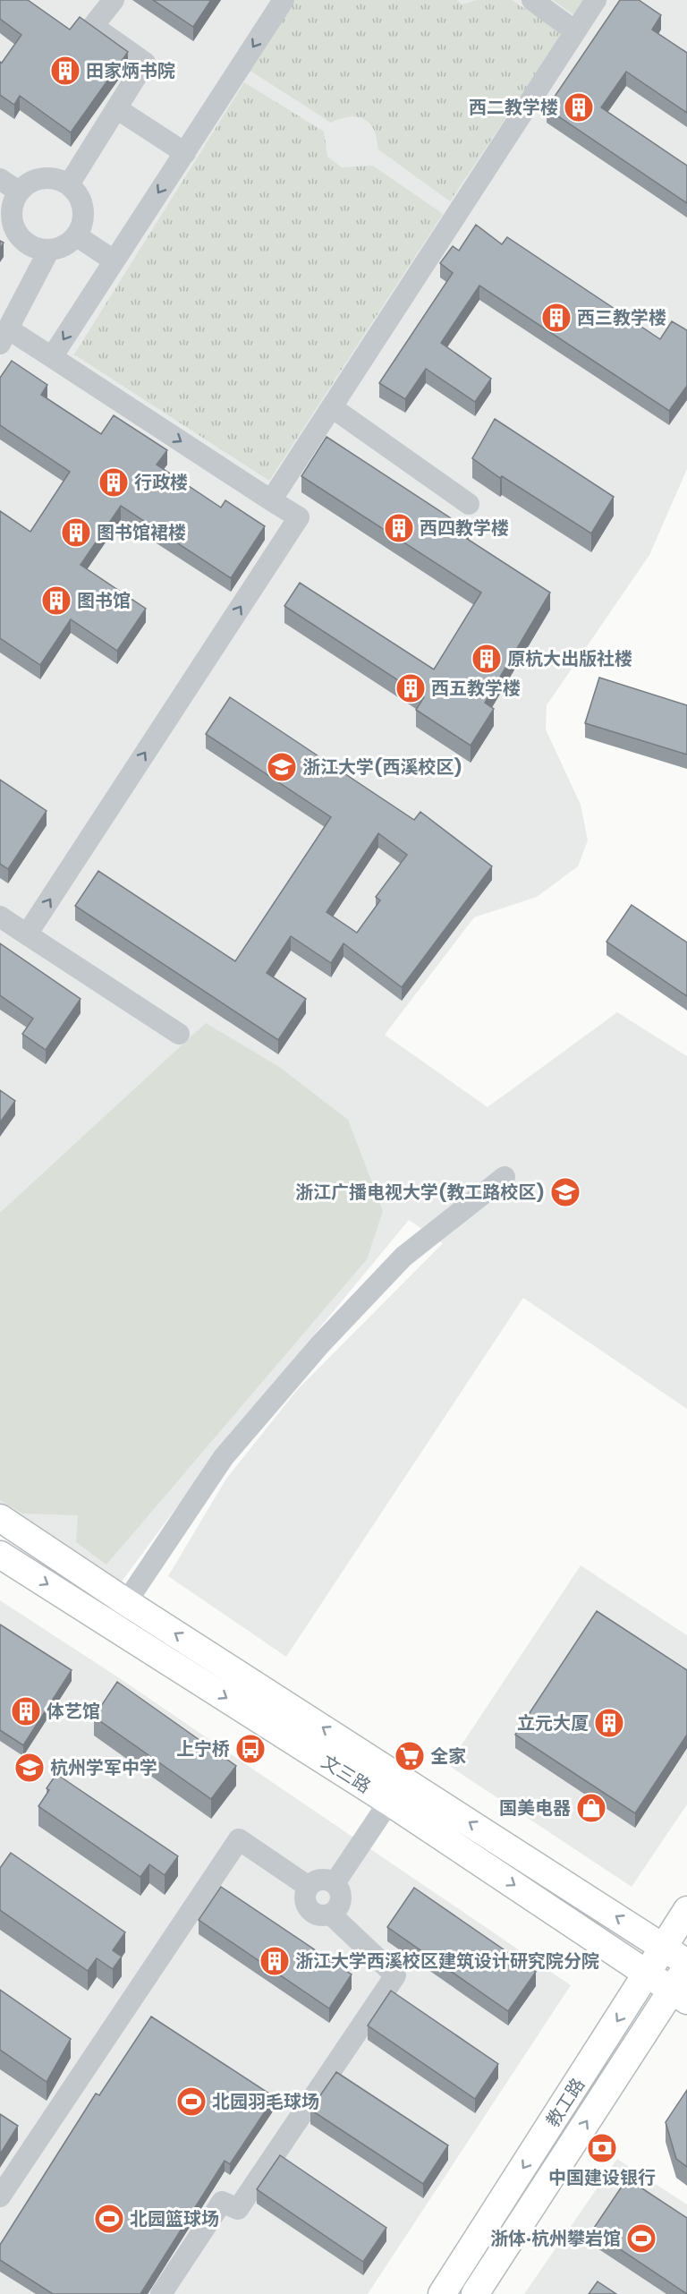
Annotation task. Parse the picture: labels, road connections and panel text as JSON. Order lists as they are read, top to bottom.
{
  "streets": {
    "main road": ["文三路", "教工路"]
  },
  "crossings": [
    ["文三路", "教工路"]
  ],
  "places": {
    "building": [
      "田家炳书院",
      "西二教学楼",
      "西三教学楼",
      "行政楼",
      "西四教学楼",
      "图书馆裙楼",
      "图书馆",
      "原杭大出版社楼",
      "西五教学楼",
      "体艺馆",
      "立元大厦",
      "浙江大学西溪校区建筑设计研究院分院"
    ],
    "school or university": ["浙江大学(西溪校区)", "浙江广播电视大学(教工路校区)", "杭州学军中学"],
    "bus stop": ["上宁桥"],
    "supermarket": ["全家"],
    "shop": ["国美电器"],
    "sports": ["北园羽毛球场", "北园篮球场", "浙体·杭州攀岩馆"],
    "bank": ["中国建设银行"]
  }
}
